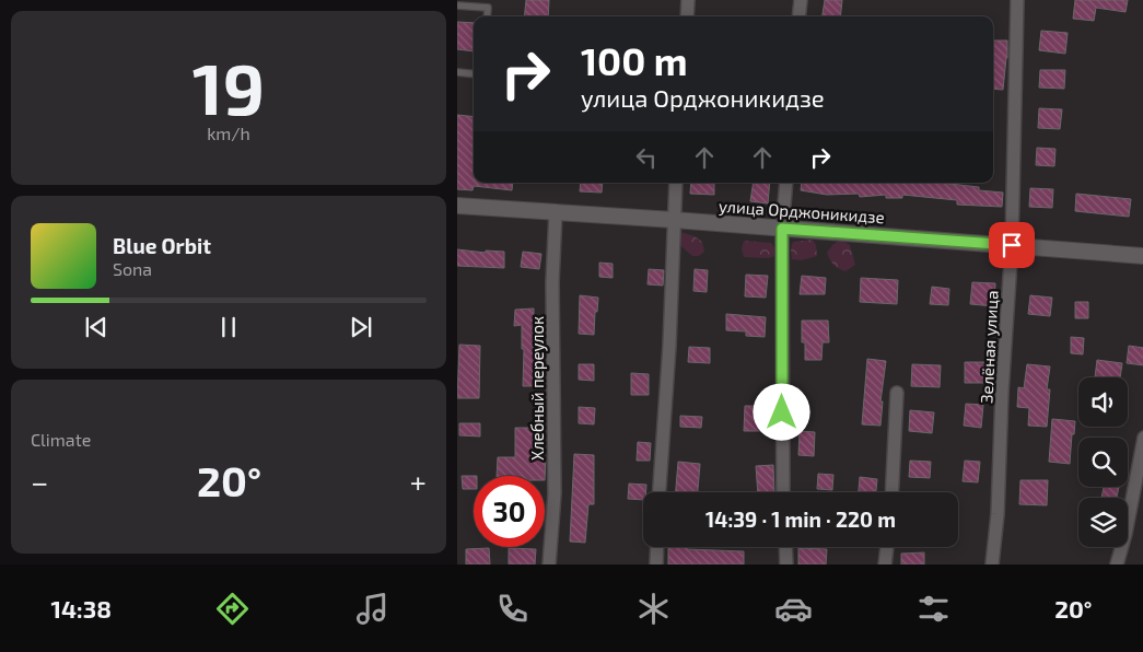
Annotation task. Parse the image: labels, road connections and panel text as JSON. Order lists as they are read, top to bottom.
{
  "streets": {
    "street": ["улица Орджоникидзе", "Зелёная улица", "Хлебный переулок"]
  },
  "crossings": [
    ["улица Орджоникидзе", "Зелёная улица"],
    ["улица Орджоникидзе", "Хлебный переулок"]
  ],
  "page": {
    "tile": [
      ["19", "km/h"],
      "Climate"
    ],
    "turn": ["100 m", "улица Орджоникидзе"],
    "song": ["Blue Orbit", "Sona"],
    "heat": ["−", "20°", "+"],
    "limit": "30",
    "trip": "14:39 · 1 min · 220 m",
    "tabs": ["14:38", "20°"]
  }
}
